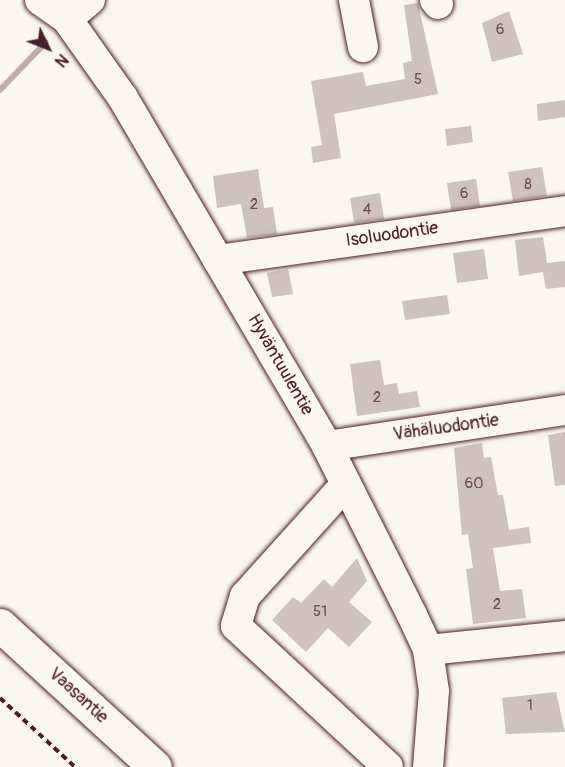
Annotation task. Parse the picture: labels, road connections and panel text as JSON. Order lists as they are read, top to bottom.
{
  "streets": {
    "main road": ["Vaasantie"],
    "street": ["Isoluodontie", "Hyväntuulentie", "Vähäluodontie"]
  },
  "crossings": [
    ["Isoluodontie", "Hyväntuulentie"],
    ["Hyväntuulentie", "Vähäluodontie"]
  ],
  "house_numbers": [
    "6",
    "5",
    "8",
    "6",
    "2",
    "4",
    "2",
    "60",
    "2",
    "51",
    "1"
  ],
  "north": "bottom right"
}
